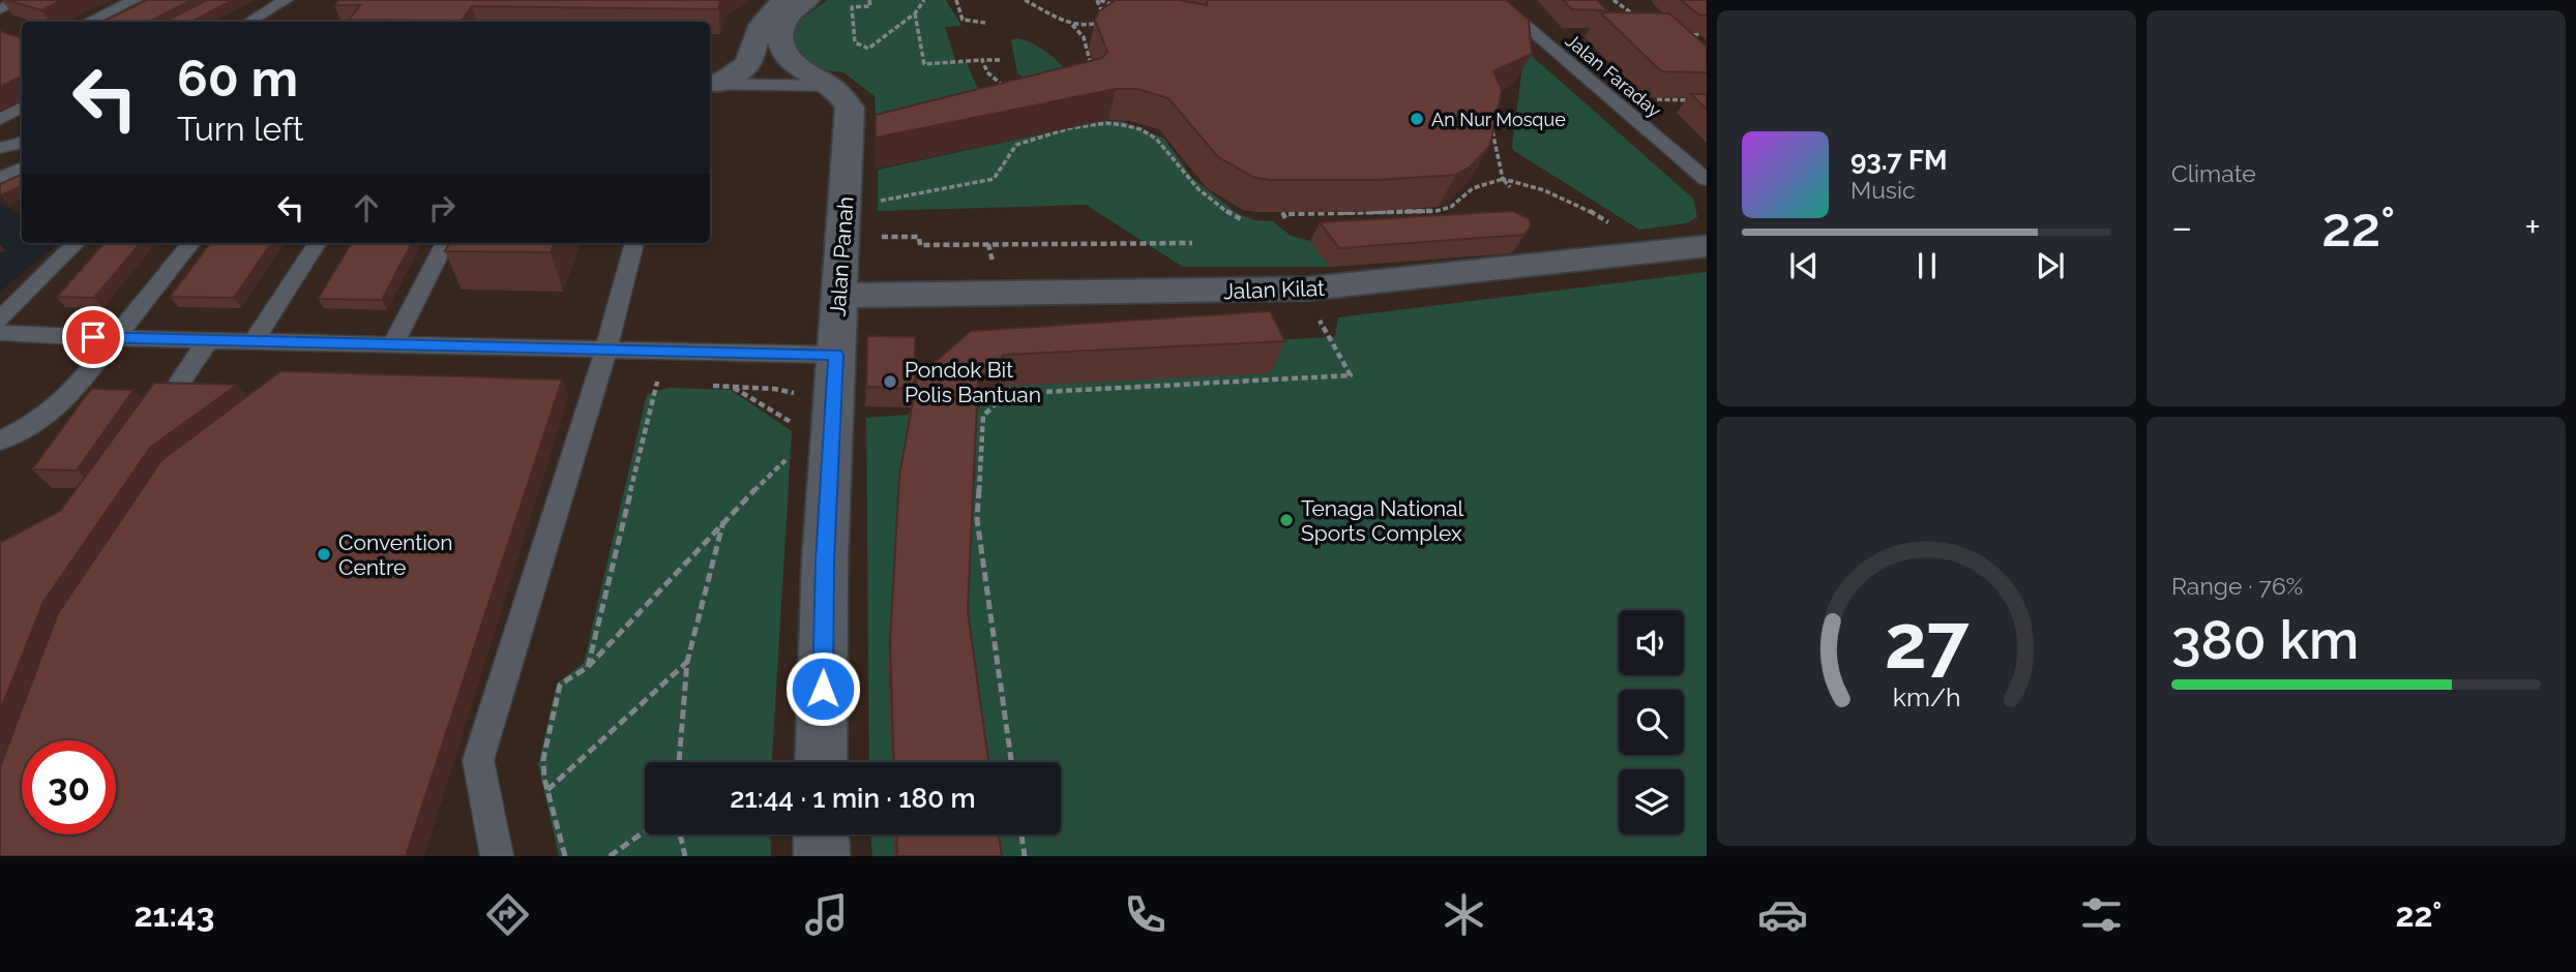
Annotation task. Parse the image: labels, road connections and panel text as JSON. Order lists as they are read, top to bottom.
{
  "streets": {
    "street": ["Jalan Panah", "Jalan Kilat"],
    "lane": ["Jalan Faraday"]
  },
  "crossings": [
    ["Jalan Panah", "Jalan Kilat"]
  ],
  "places": [
    "An Nur Mosque",
    "Pondok Bit Polis Bantuan",
    "Tenaga National Sports Complex",
    "Convention Centre"
  ],
  "page": {
    "tile": [
      "Climate",
      ["Range · 76%", "380 km"]
    ],
    "turn": ["60 m", "Turn left"],
    "song": ["93.7 FM", "Music"],
    "heat": ["−", "22°", "+"],
    "limit": "30",
    "trip": "21:44 · 1 min · 180 m",
    "tabs": ["21:43", "22°"],
    "gauge": ["27", "km/h"]
  }
}
